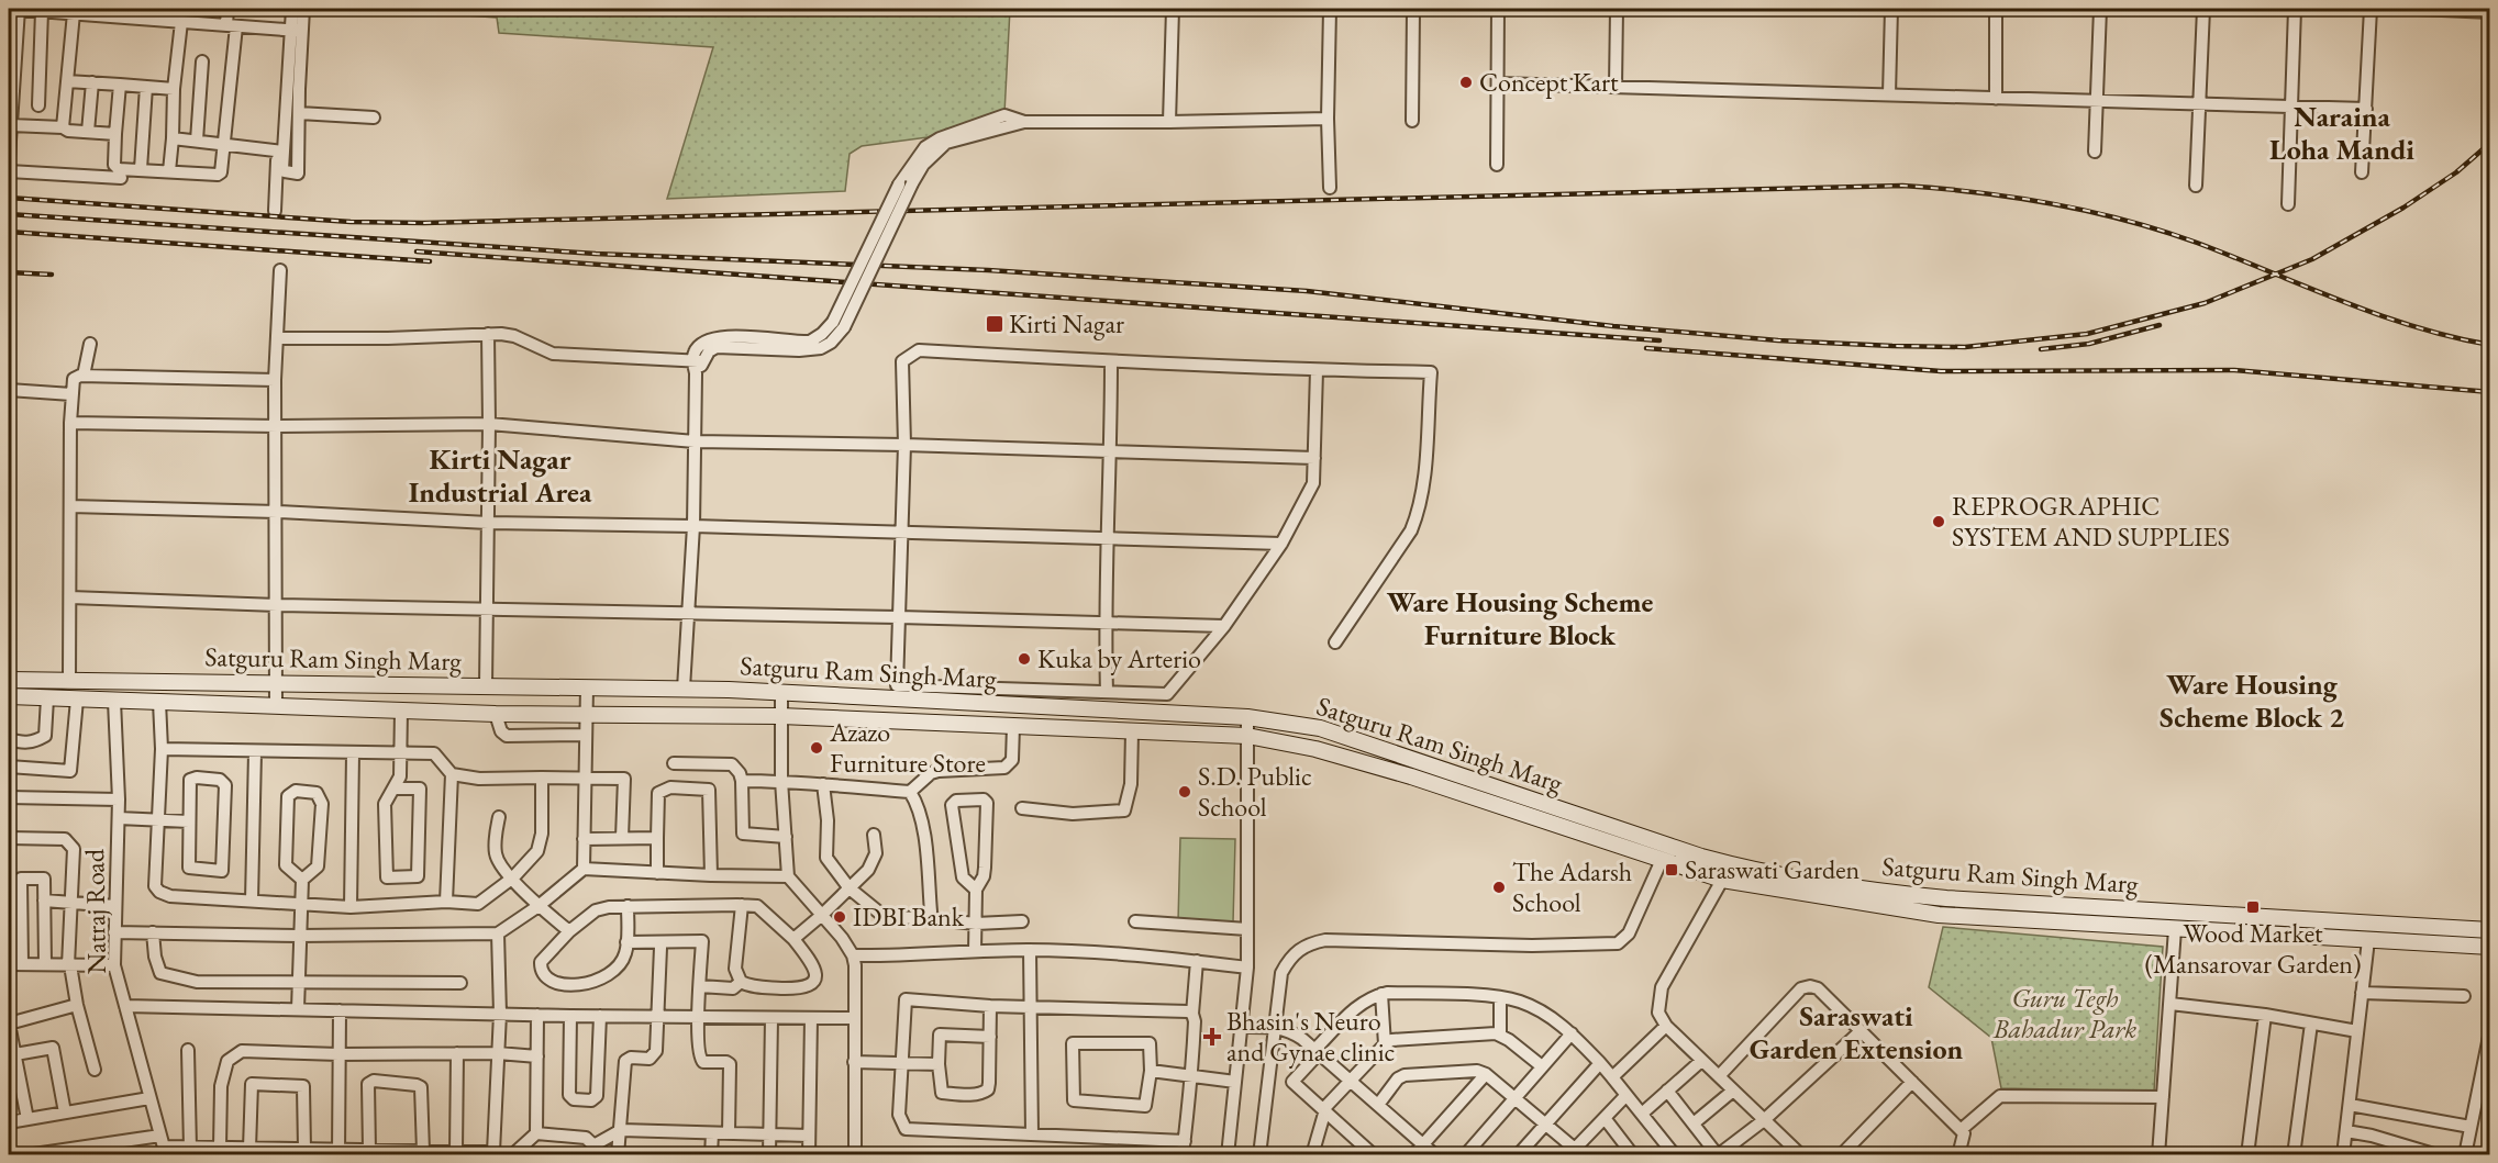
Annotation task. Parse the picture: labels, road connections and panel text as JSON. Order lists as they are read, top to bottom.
{
  "streets": {
    "main road": ["Satguru Ram Singh Marg"],
    "street": ["Natraj Road"]
  },
  "crossings": [
    ["Satguru Ram Singh Marg", "Natraj Road"]
  ],
  "districts": [
    "Naraina Loha Mandi",
    "Kirti Nagar Industrial Area",
    "Ware Housing Scheme Furniture Block",
    "Ware Housing Scheme Block 2",
    "Saraswati Garden Extension"
  ],
  "parks": ["Guru Tegh Bahadur Park"],
  "places": {
    "other": [
      "Concept Kart",
      "REPROGRAPHIC SYSTEM AND SUPPLIES",
      "Kuka by Arterio",
      "Azazo Furniture Store",
      "S.D. Public School",
      "The Adarsh School",
      "IDBI Bank"
    ],
    "transit": ["Kirti Nagar", "Saraswati Garden", "Wood Market (Mansarovar Garden)"],
    "health": ["Bhasin's Neuro and Gynae clinic"]
  }
}
